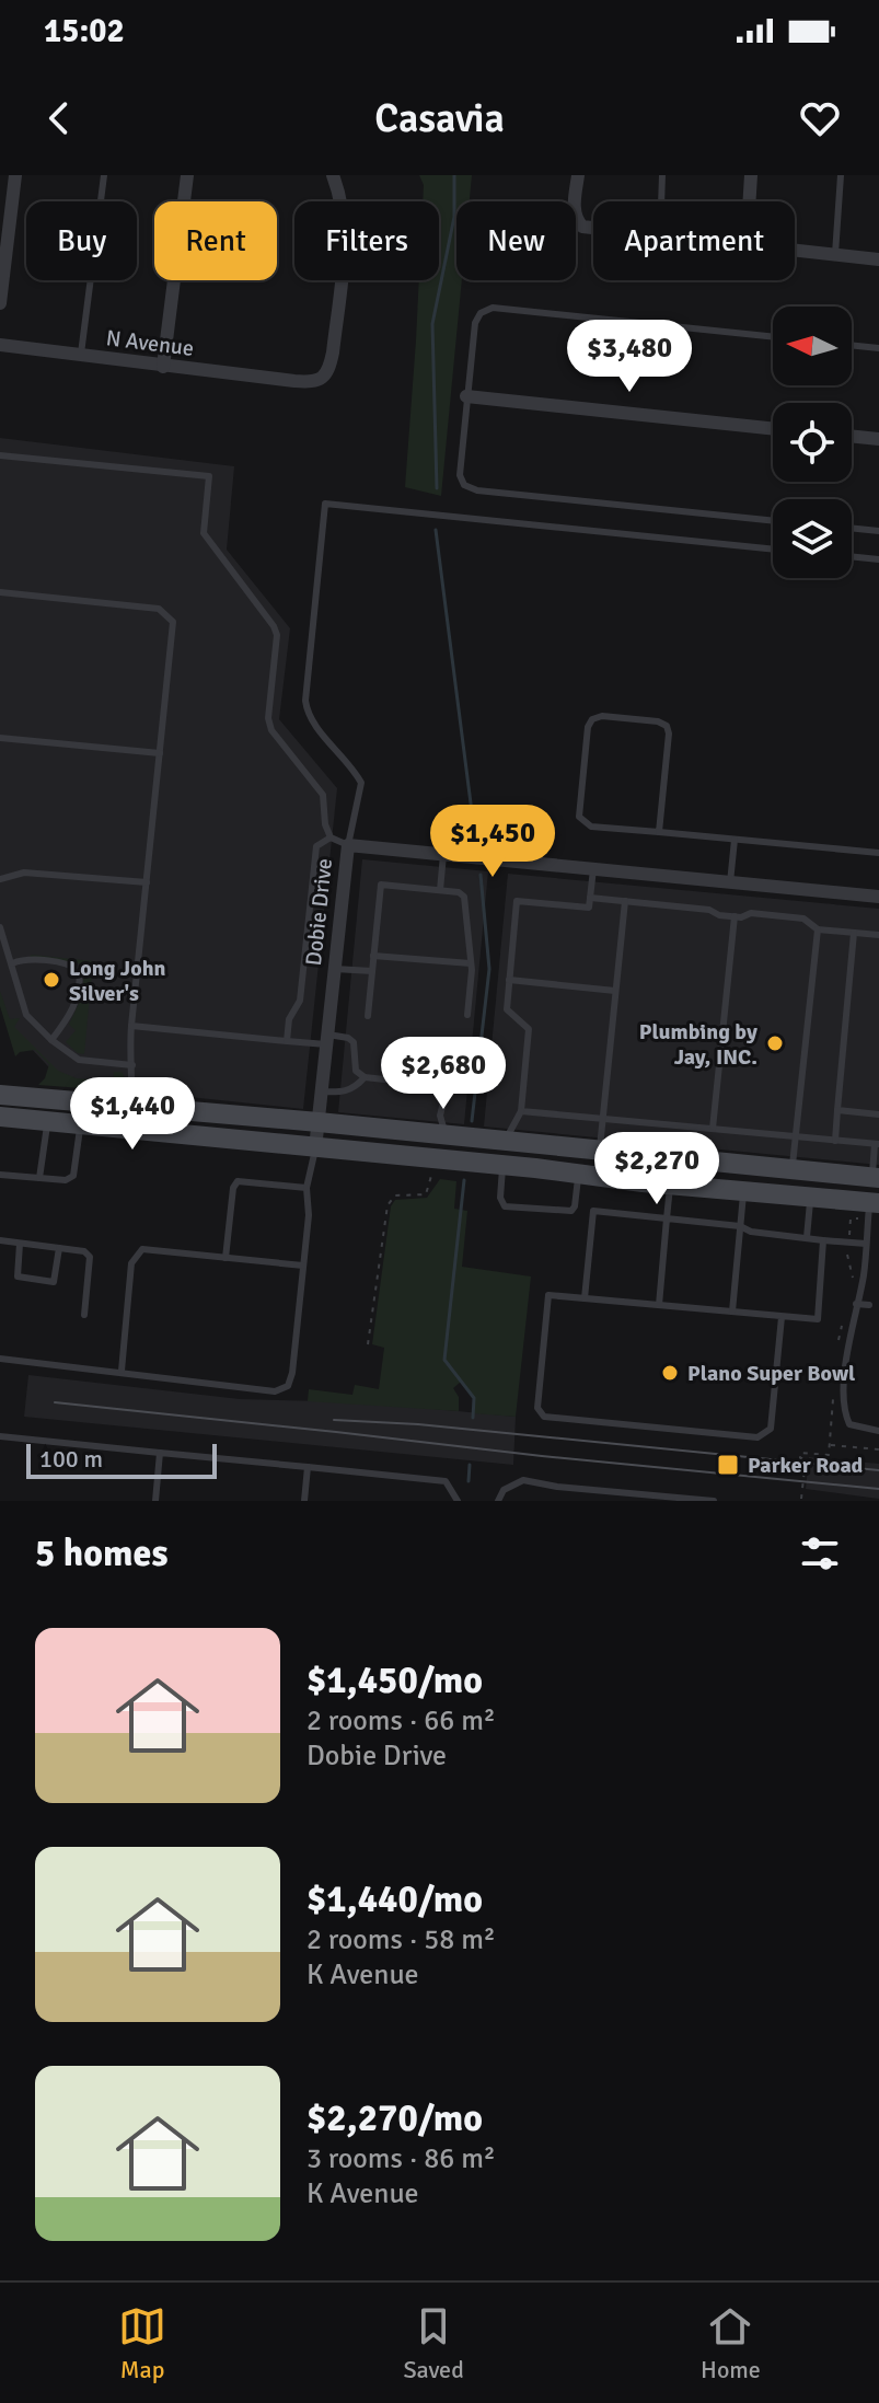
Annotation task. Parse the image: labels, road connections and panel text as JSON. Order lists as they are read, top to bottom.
{
  "streets": {
    "street": ["N Avenue", "Dobie Drive"]
  },
  "places": {
    "other": ["Long John Silver's", "Plumbing by Jay, INC.", "Plano Super Bowl"],
    "transit": ["Parker Road"]
  },
  "scale_bar": "100 m",
  "north": "left",
  "page": {
    "status": "15:02",
    "header": "Casavia",
    "chip": [
      "Buy",
      "Rent",
      "Filters",
      "New",
      "Apartment"
    ],
    "price": [
      "$3,480",
      "$1,450",
      "$2,680",
      "$1,440",
      "$2,270"
    ],
    "scale": "100 m",
    "heading": "5 homes",
    "list": [
      {
        "name": "$1,450/mo",
        "note": "2 rooms · 66 m² · Dobie Drive"
      },
      {
        "name": "$1,440/mo",
        "note": "2 rooms · 58 m² · K Avenue"
      },
      {
        "name": "$2,270/mo",
        "note": "3 rooms · 86 m² · K Avenue"
      }
    ],
    "tabs": ["Map", "Saved", "Home"]
  }
}
